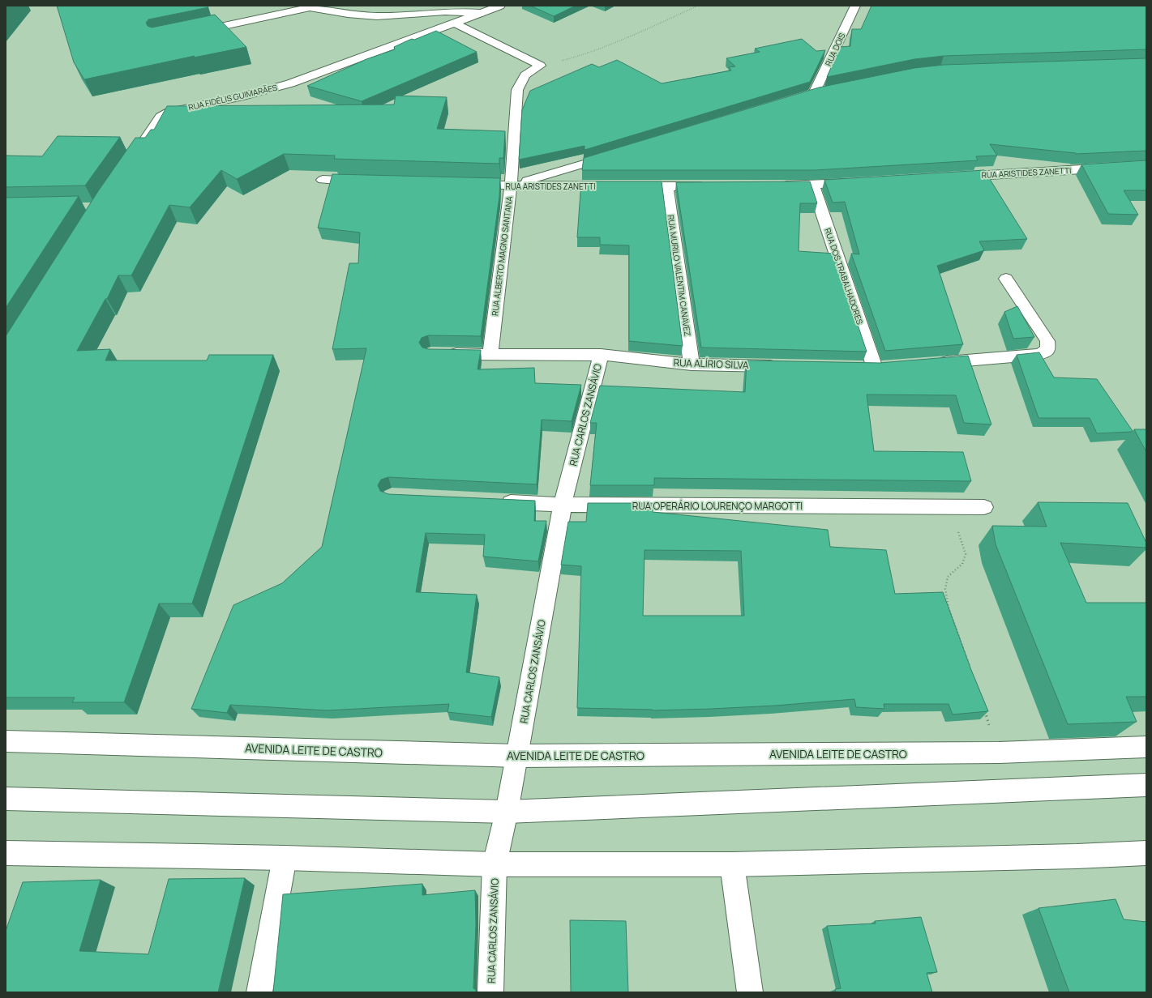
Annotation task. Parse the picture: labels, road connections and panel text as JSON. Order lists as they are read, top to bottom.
{
  "streets": {
    "main road": [
      "RUA DOIS",
      "RUA FIDÉLIS GUIMARÃES",
      "RUA ARISTIDES ZANETTI",
      "RUA ALBERTO MAGNO SANTANA",
      "RUA MURILO VALENTIM CANAVEZ",
      "RUA DOS TRABALHADORES",
      "RUA ALÍRIO SILVA",
      "RUA CARLOS ZANSÁVIO",
      "RUA OPERÁRIO LOURENÇO MARGOTTI",
      "AVENIDA LEITE DE CASTRO"
    ]
  },
  "crossings": [
    ["RUA ARISTIDES ZANETTI", "RUA ALBERTO MAGNO SANTANA"],
    ["RUA ARISTIDES ZANETTI", "RUA MURILO VALENTIM CANAVEZ"],
    ["RUA ALBERTO MAGNO SANTANA", "RUA ALÍRIO SILVA"],
    ["RUA MURILO VALENTIM CANAVEZ", "RUA ALÍRIO SILVA"],
    ["RUA ALÍRIO SILVA", "RUA CARLOS ZANSÁVIO"],
    ["RUA CARLOS ZANSÁVIO", "RUA OPERÁRIO LOURENÇO MARGOTTI"],
    ["RUA CARLOS ZANSÁVIO", "AVENIDA LEITE DE CASTRO"]
  ]
}
